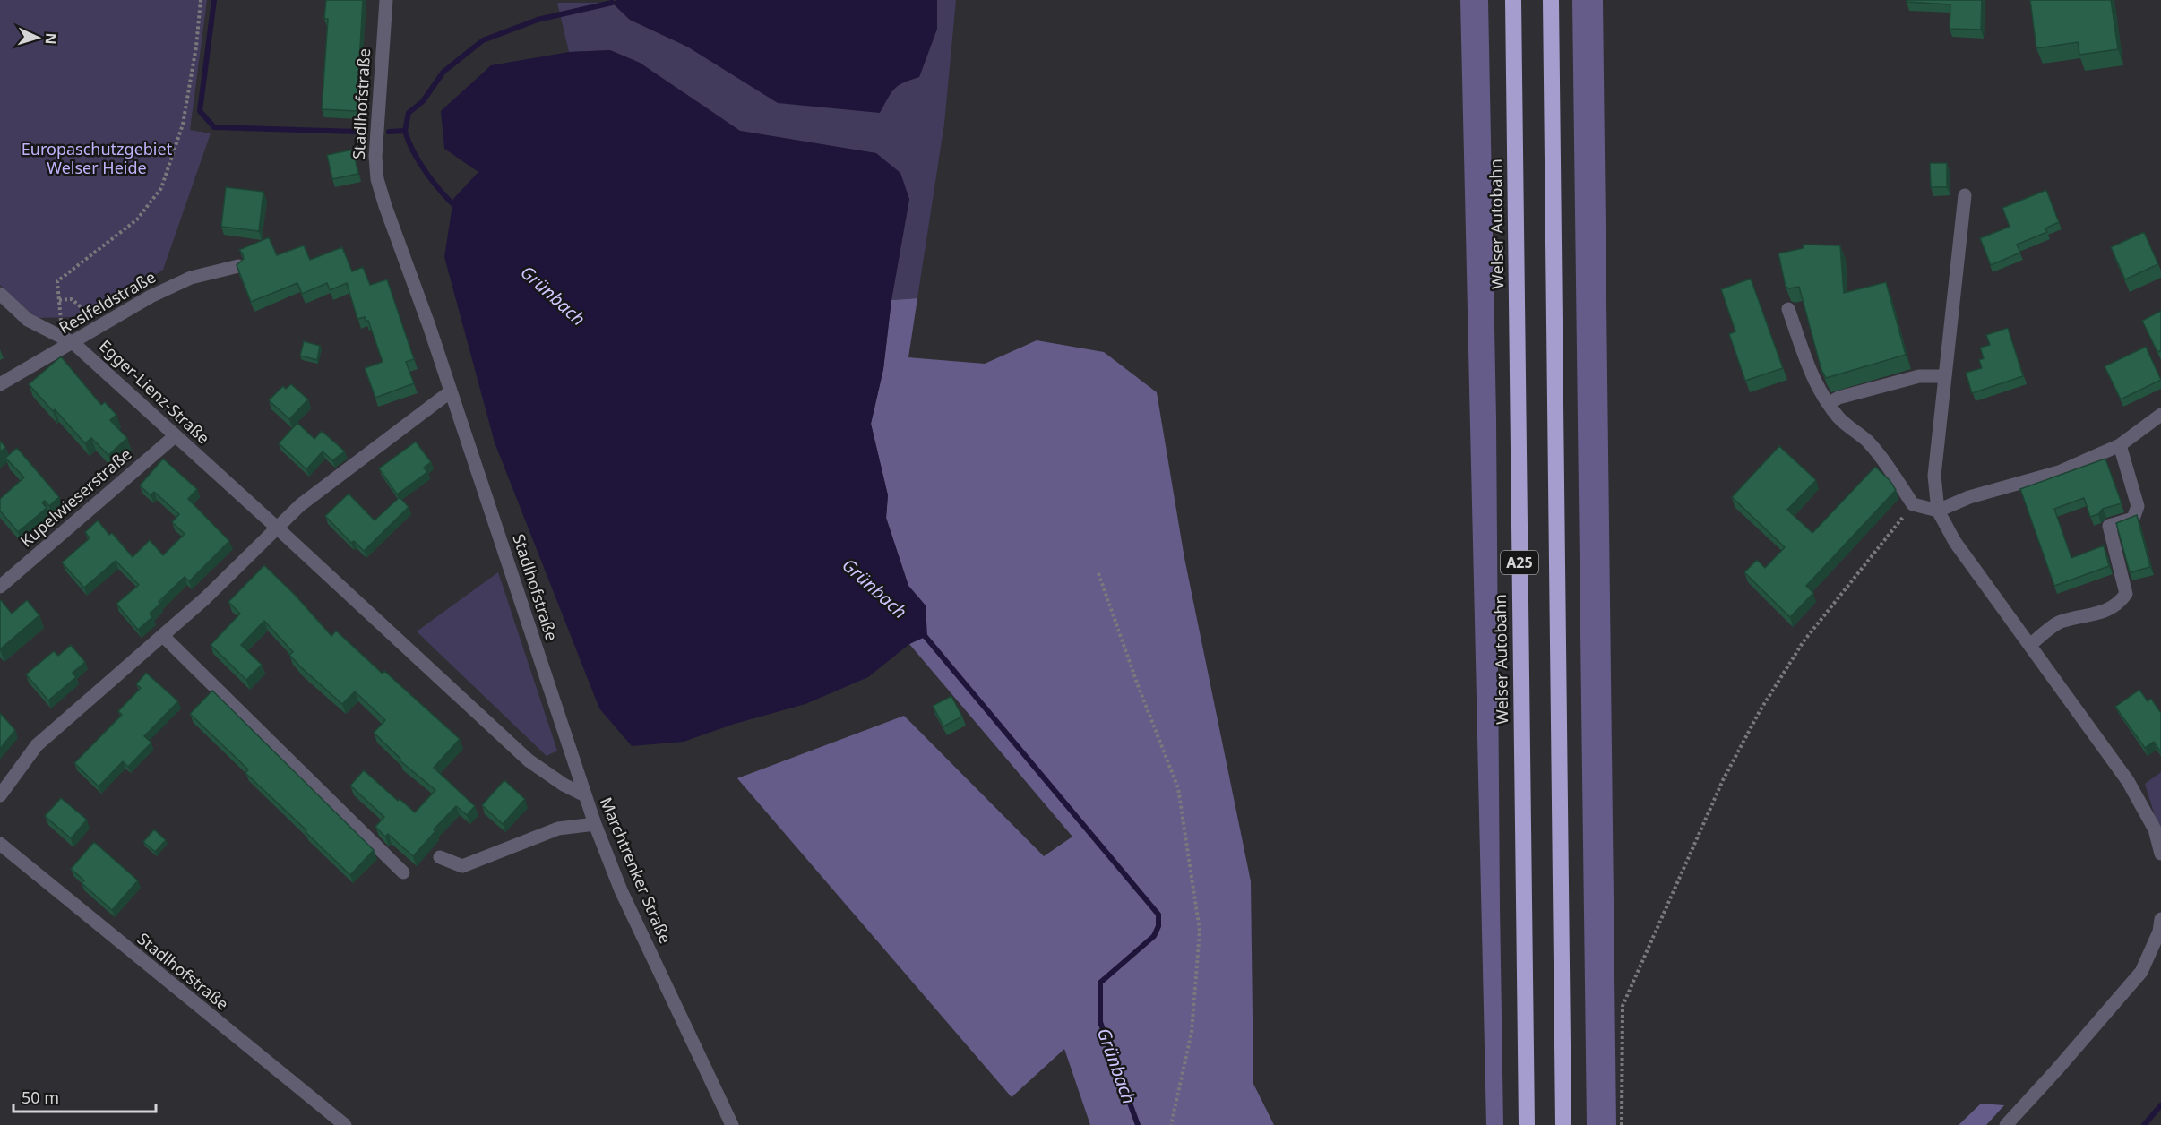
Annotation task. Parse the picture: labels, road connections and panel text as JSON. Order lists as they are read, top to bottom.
{
  "streets": {
    "highway": ["Welser Autobahn", "A25"],
    "street": [
      "Stadlhofstraße",
      "Reslfeldstraße",
      "Egger-Lienz-Straße",
      "Kupelwieserstraße",
      "Marchtrenker Straße"
    ]
  },
  "crossings": [
    ["Stadlhofstraße", "Marchtrenker Straße"],
    ["Reslfeldstraße", "Egger-Lienz-Straße"],
    ["Egger-Lienz-Straße", "Kupelwieserstraße"],
    ["Egger-Lienz-Straße", "Marchtrenker Straße"]
  ],
  "water": ["Grünbach"],
  "parks": ["Europaschutzgebiet Welser Heide"],
  "scale_bar": "50 m",
  "north": "right"
}
